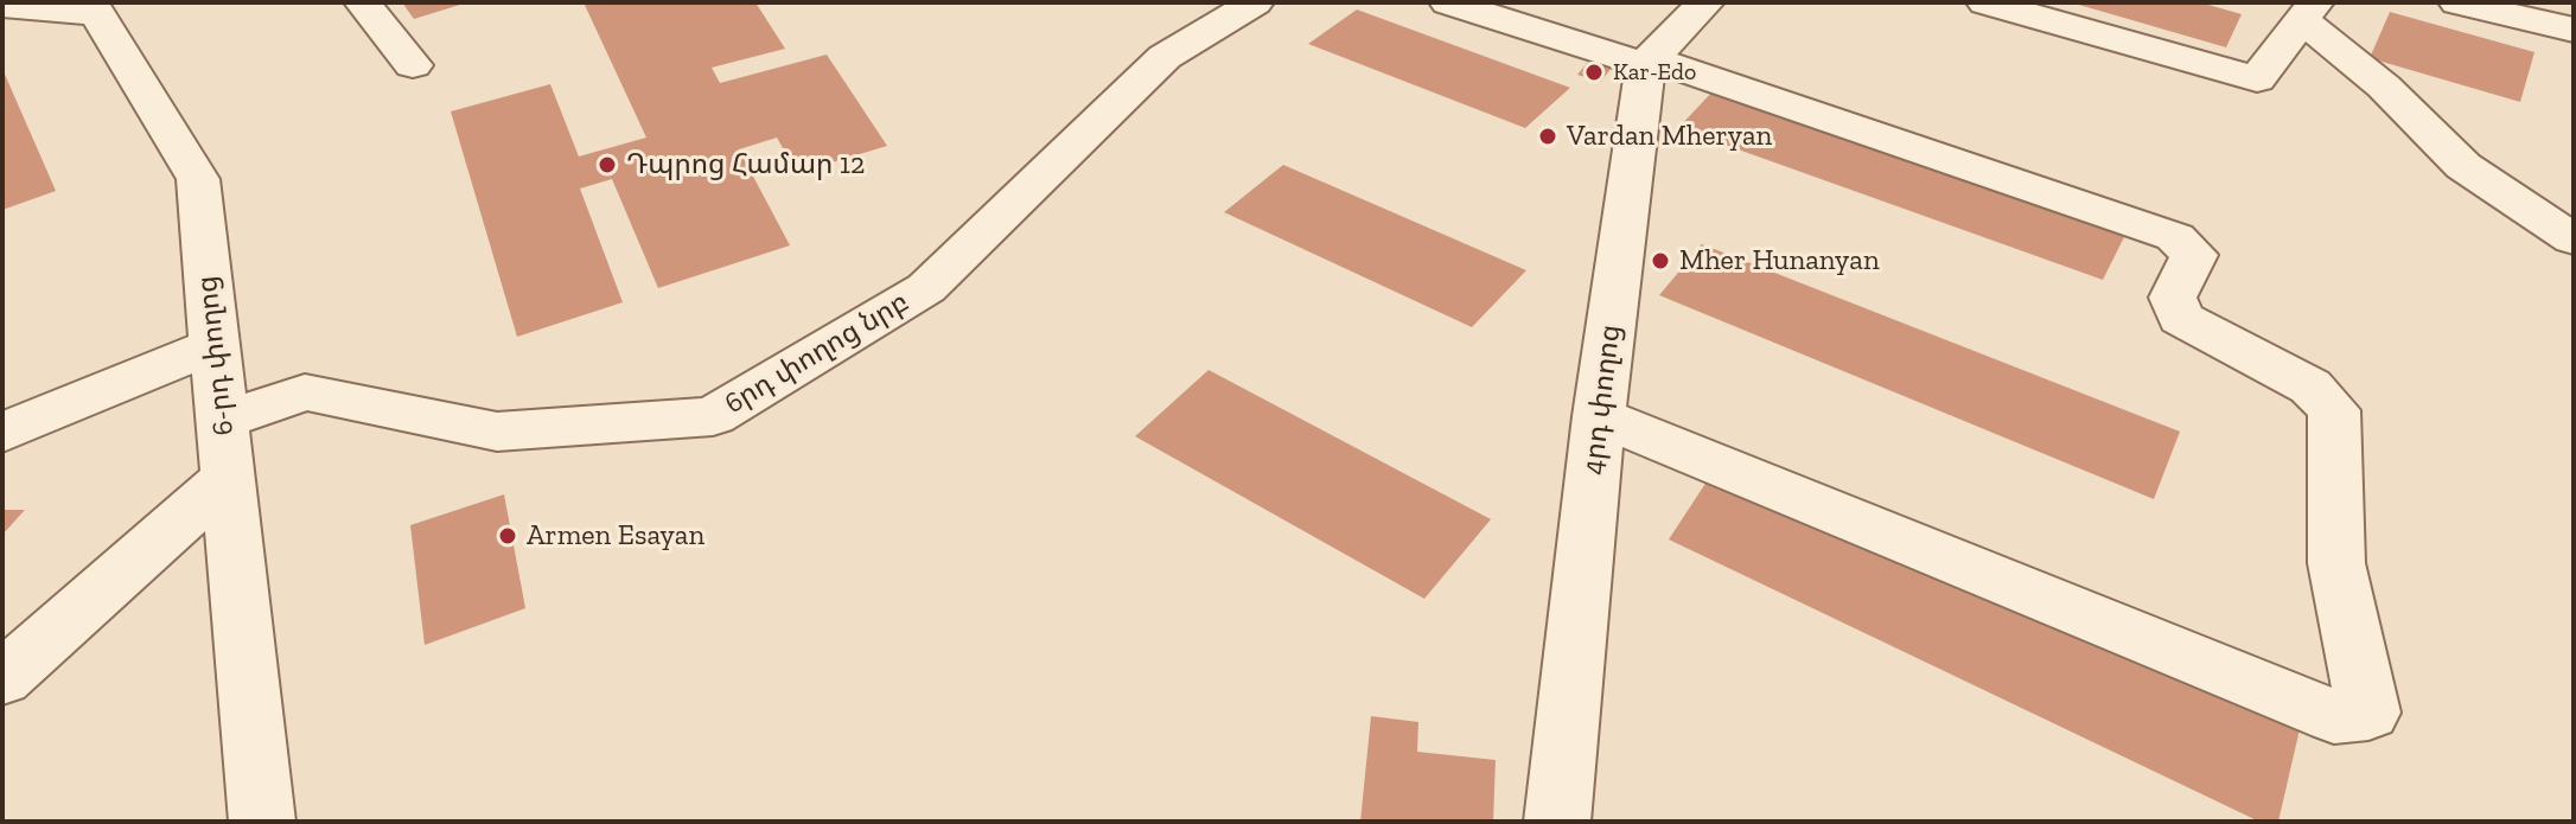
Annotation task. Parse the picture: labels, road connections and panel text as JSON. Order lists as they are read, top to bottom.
{
  "streets": {
    "street": ["6րդ փողոց նրբ", "6-րդ փողոց", "4րդ փողոց"]
  },
  "crossings": [
    ["6րդ փողոց նրբ", "6-րդ փողոց"]
  ],
  "places": [
    "Kar-Edo",
    "Vardan Mheryan",
    "Դպրոց Համար 12",
    "Mher Hunanyan",
    "Armen Esayan"
  ]
}
